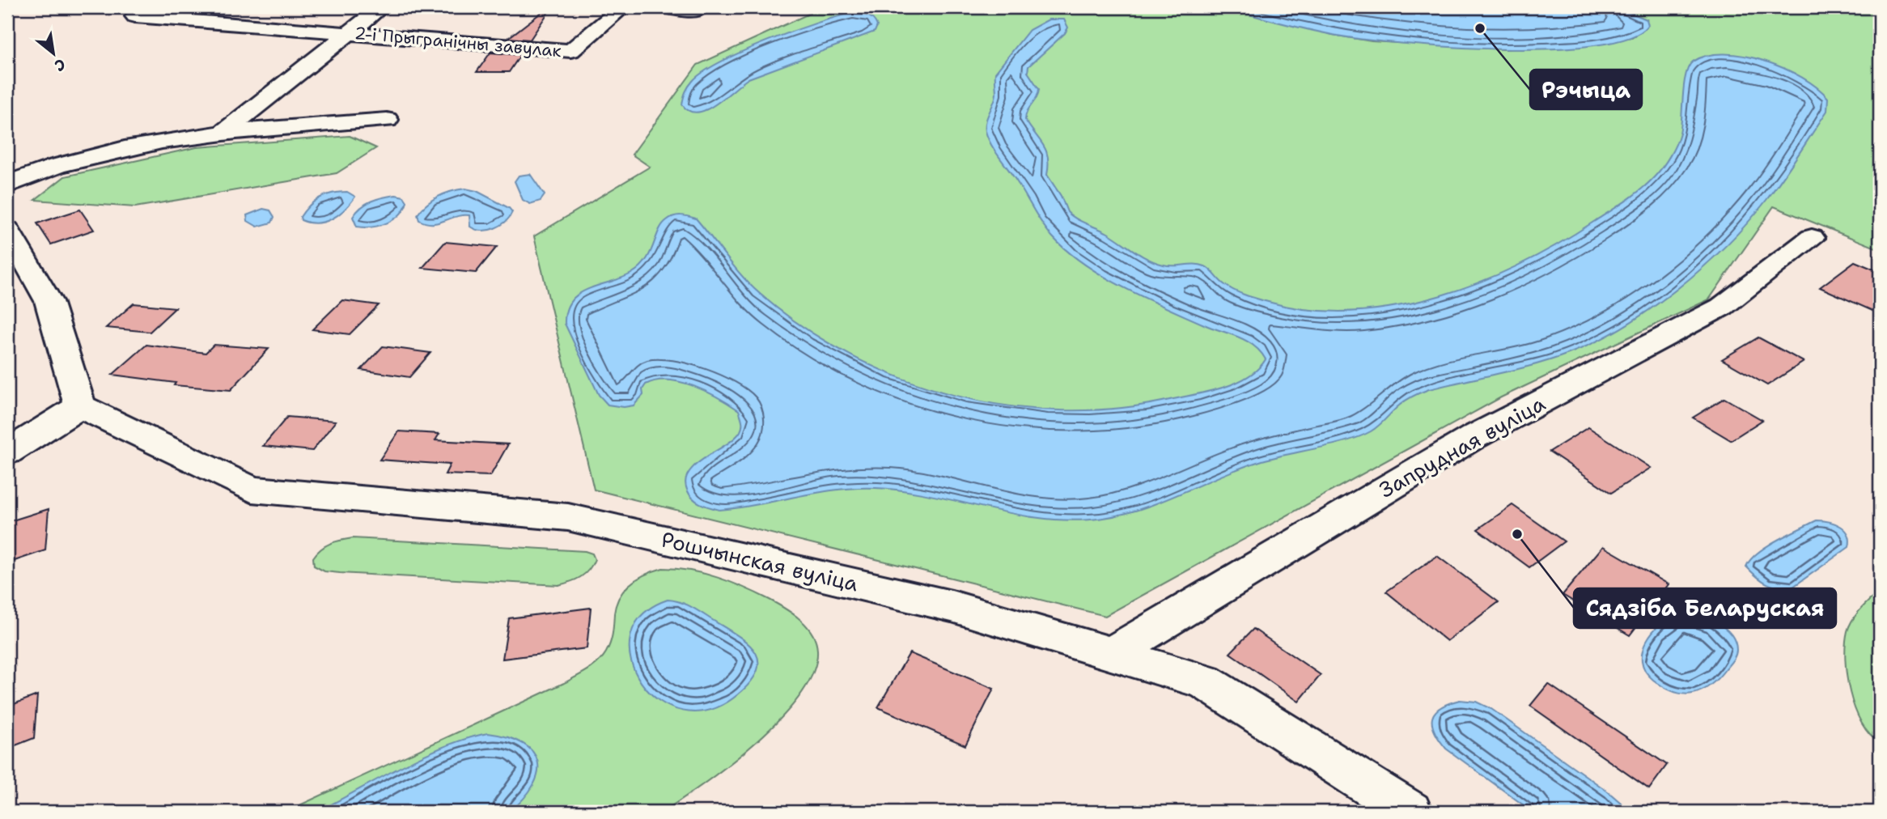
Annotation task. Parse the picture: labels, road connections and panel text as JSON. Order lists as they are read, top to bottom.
{
  "streets": {
    "street": ["2-і Прыгранічны завулак", "Запрудная вуліца", "Рошчынская вуліца"]
  },
  "crossings": [
    ["Запрудная вуліца", "Рошчынская вуліца"]
  ],
  "places": ["Рэчыца", "Сядзіба Беларуская"],
  "north": "bottom right"
}
